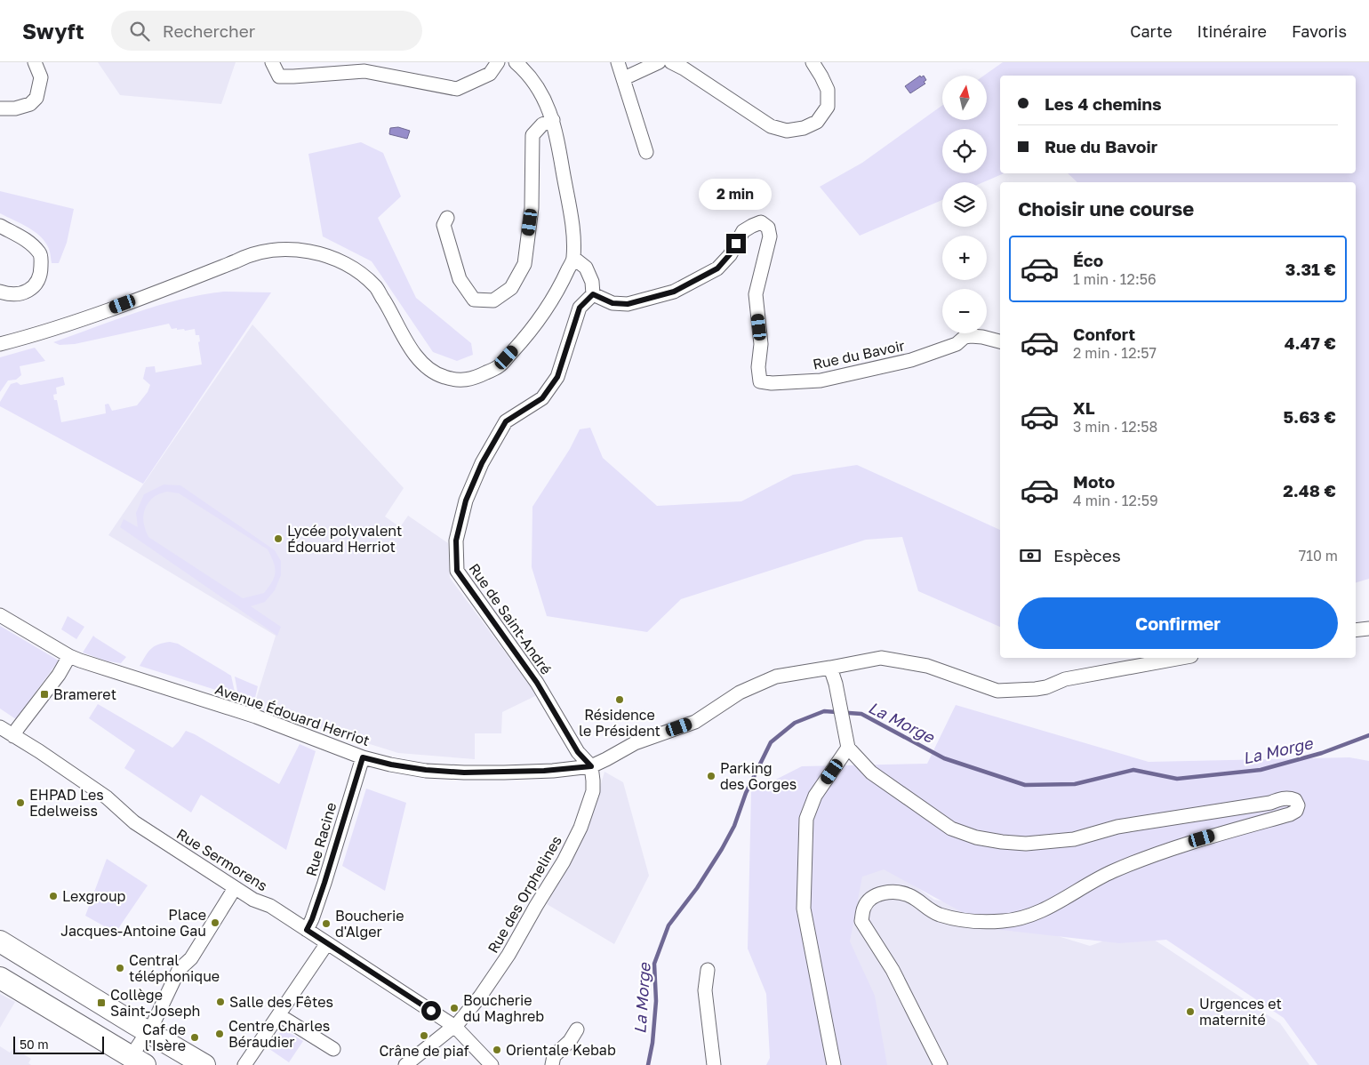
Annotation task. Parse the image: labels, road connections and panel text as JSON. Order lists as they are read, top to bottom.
{
  "streets": {
    "street": [
      "Rue du Bavoir",
      "Rue de Saint-André",
      "Avenue Édouard Herriot",
      "Rue Racine",
      "Rue Sermorens",
      "Rue des Orphelines"
    ]
  },
  "crossings": [
    ["Rue du Bavoir", "Rue de Saint-André"],
    ["Rue de Saint-André", "Avenue Édouard Herriot"],
    ["Rue de Saint-André", "Rue des Orphelines"],
    ["Avenue Édouard Herriot", "Rue Racine"],
    ["Avenue Édouard Herriot", "Rue des Orphelines"],
    ["Rue Racine", "Rue Sermorens"],
    ["Rue Sermorens", "Rue des Orphelines"]
  ],
  "water": ["La Morge"],
  "places": {
    "other": [
      "Lycée polyvalent Édouard Herriot",
      "Résidence le Président",
      "Parking des Gorges",
      "EHPAD Les Edelweiss",
      "Lexgroup",
      "Place Jacques-Antoine Gau",
      "Boucherie d'Alger",
      "Central téléphonique",
      "Salle des Fêtes",
      "Boucherie du Maghreb",
      "Urgences et maternité",
      "Centre Charles Béraudier",
      "Crâne de piaf",
      "Caf de l'Isère",
      "Orientale Kebab"
    ],
    "transit": ["Brameret", "Collège Saint-Joseph"]
  },
  "scale_bar": "50 m",
  "north": "top",
  "page": {
    "header": "Swyft",
    "search": "Rechercher",
    "nav": ["Carte", "Itinéraire", "Favoris"],
    "map_buttons": ["+", "−"],
    "banner": ["Les 4 chemins", "Rue du Bavoir"],
    "bubble": "2 min",
    "heading": "Choisir une course",
    "list": [
      {
        "name": "Éco",
        "note": "1 min · 12:56",
        "value": "3.31 €"
      },
      {
        "name": "Confort",
        "note": "2 min · 12:57",
        "value": "4.47 €"
      },
      {
        "name": "XL",
        "note": "3 min · 12:58",
        "value": "5.63 €"
      },
      {
        "name": "Moto",
        "note": "4 min · 12:59",
        "value": "2.48 €"
      }
    ],
    "pay": ["Espèces", "710 m"],
    "buttons": "Confirmer",
    "scale": "50 m"
  }
}
